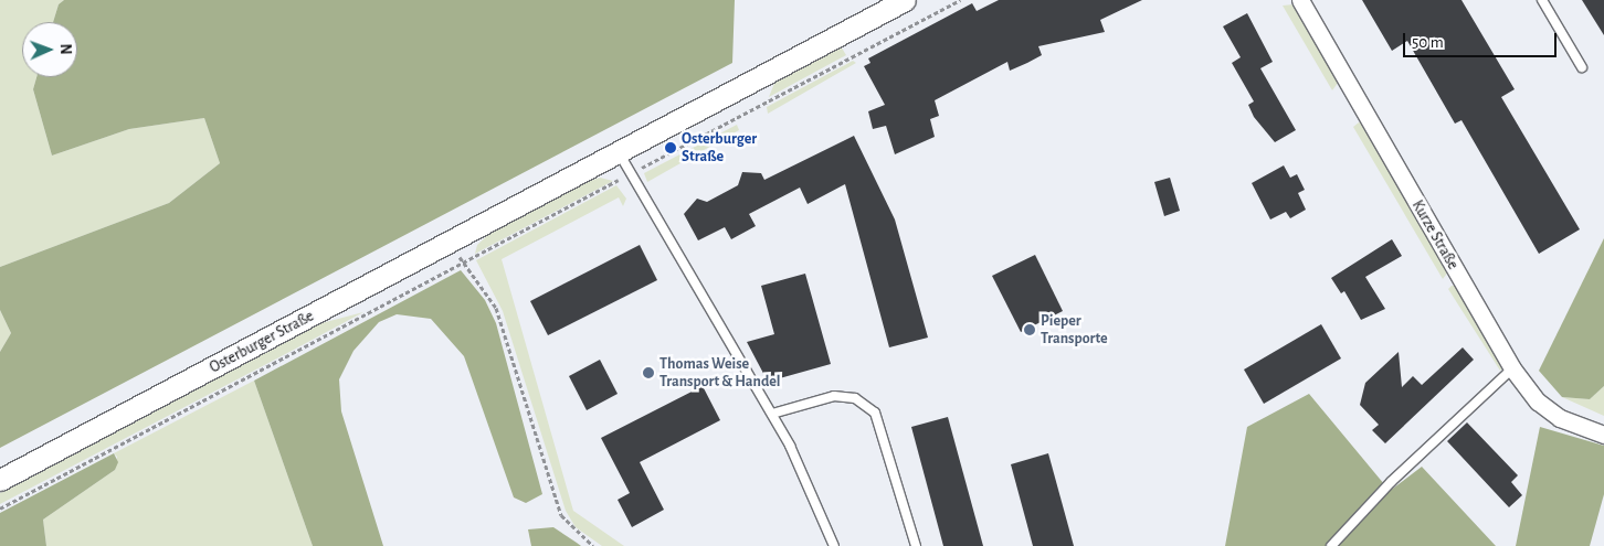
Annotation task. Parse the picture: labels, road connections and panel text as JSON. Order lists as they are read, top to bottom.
{
  "streets": {
    "street": ["Kurze Straße", "Osterburger Straße"]
  },
  "places": ["Osterburger Straße", "Pieper Transporte", "Thomas Weise Transport & Handel"],
  "scale_bar": "50 m",
  "north": "right"
}
